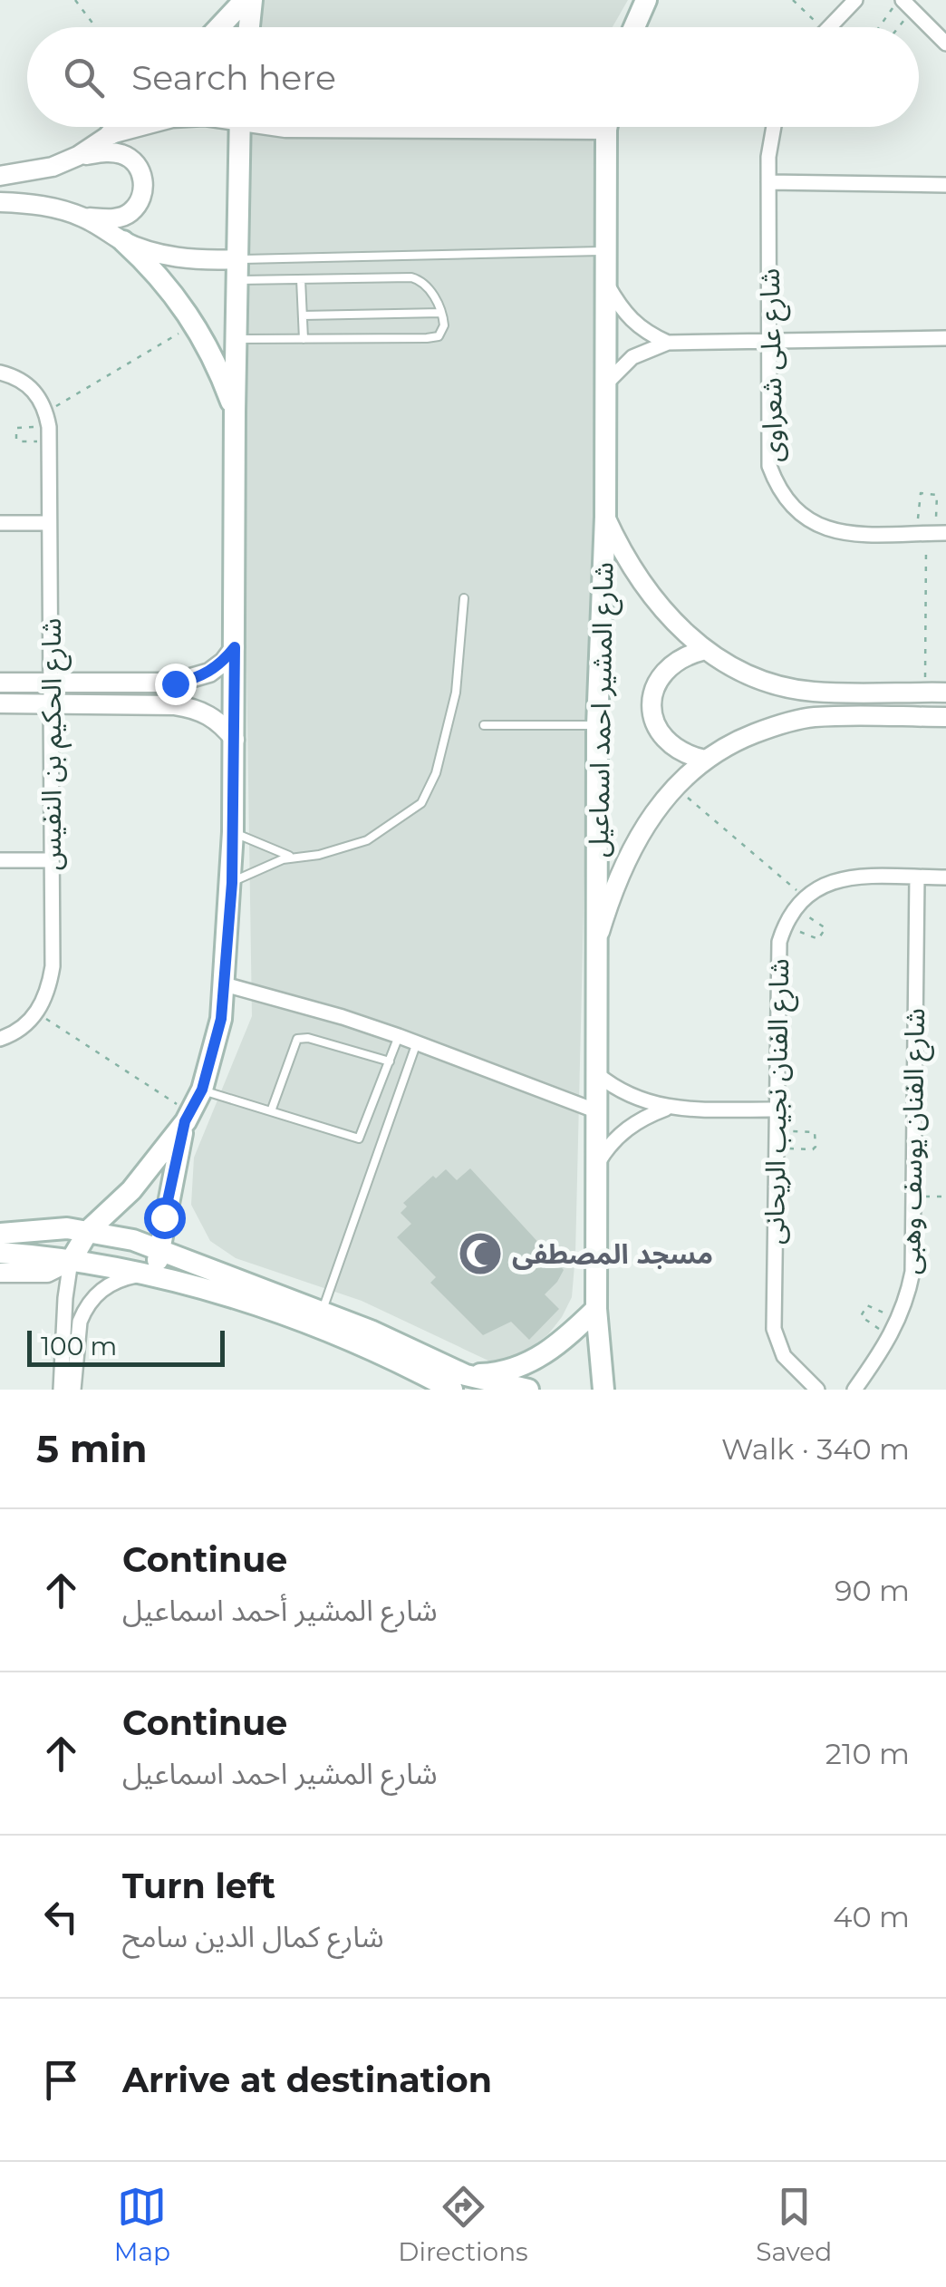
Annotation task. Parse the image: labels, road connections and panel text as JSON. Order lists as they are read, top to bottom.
{
  "streets": {
    "main road": ["شارع المشير احمد اسماعيل"],
    "street": [
      "شارع على شعراوى",
      "شارع الحكيم بن النفيس",
      "شارع الفنان نجيب الريحانى",
      "شارع الفنان يوسف وهبى"
    ]
  },
  "crossings": [
    ["شارع الفنان نجيب الريحانى", "شارع الفنان يوسف وهبى"]
  ],
  "places": {
    "mosque": ["مسجد المصطفى"]
  },
  "scale_bar": "100 m",
  "page": {
    "search": "Search here",
    "scale": "100 m",
    "heading": ["5 min", "Walk · 340 m"],
    "list": [
      ["Continue", "شارع المشير أحمد اسماعيل", "90 m"],
      ["Continue", "شارع المشير احمد اسماعيل", "210 m"],
      ["Turn left", "شارع كمال الدين سامح", "40 m"],
      "Arrive at destination"
    ],
    "nav": ["Map", "Directions", "Saved"]
  }
}
